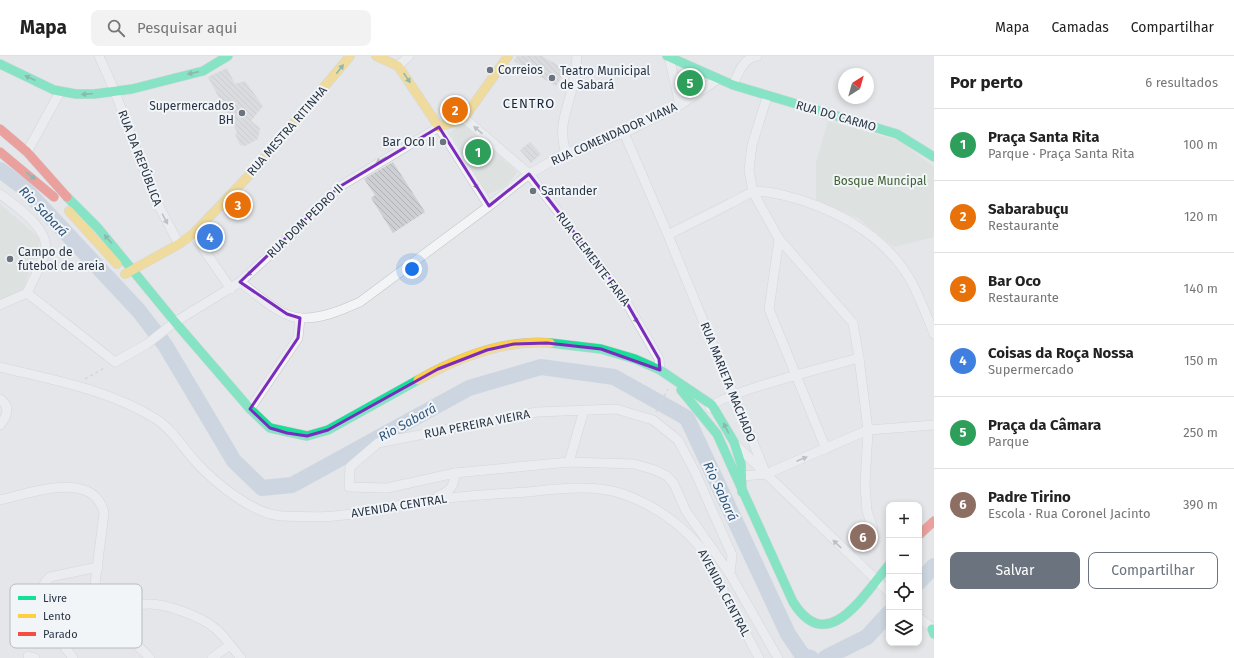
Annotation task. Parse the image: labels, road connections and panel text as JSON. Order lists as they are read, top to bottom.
{
  "streets": {
    "main road": ["RUA DO CARMO", "RUA MESTRA RITINHA"],
    "street": [
      "RUA COMENDADOR VIANA",
      "RUA DA REPÚBLICA",
      "RUA DOM PEDRO II",
      "RUA CLEMENTE FARIA",
      "RUA MARIETA MACHADO",
      "RUA PEREIRA VIEIRA",
      "AVENIDA CENTRAL"
    ]
  },
  "crossings": [
    ["RUA DO CARMO", "RUA COMENDADOR VIANA"],
    ["RUA MESTRA RITINHA", "RUA DA REPÚBLICA"],
    ["RUA COMENDADOR VIANA", "RUA CLEMENTE FARIA"],
    ["RUA COMENDADOR VIANA", "RUA MARIETA MACHADO"]
  ],
  "one_way": ["RUA MESTRA RITINHA", "RUA DA REPÚBLICA", "RUA DOM PEDRO II"],
  "districts": ["CENTRO"],
  "water": ["Rio Sabará"],
  "parks": ["Bosque Muncipal"],
  "places": [
    "Correios",
    "Teatro Municipal de Sabará",
    "Supermercados BH",
    "Bar Oco II",
    "Santander",
    "Campo de futebol de areia"
  ],
  "legend": ["Livre", "Lento", "Parado"],
  "north": "top right",
  "page": {
    "header": "Mapa",
    "search": "Pesquisar aqui",
    "nav": ["Mapa", "Camadas", "Compartilhar"],
    "heading": ["Por perto", "6 resultados"],
    "pins": [
      "5",
      "2",
      "1",
      "3",
      "4",
      "6"
    ],
    "list": [
      {
        "mark": "1",
        "name": "Praça Santa Rita",
        "note": "Parque · Praça Santa Rita",
        "value": "100 m"
      },
      {
        "mark": "2",
        "name": "Sabarabuçu",
        "note": "Restaurante",
        "value": "120 m"
      },
      {
        "mark": "3",
        "name": "Bar Oco",
        "note": "Restaurante",
        "value": "140 m"
      },
      {
        "mark": "4",
        "name": "Coisas da Roça Nossa",
        "note": "Supermercado",
        "value": "150 m"
      },
      {
        "mark": "5",
        "name": "Praça da Câmara",
        "note": "Parque",
        "value": "250 m"
      },
      {
        "mark": "6",
        "name": "Padre Tirino",
        "note": "Escola · Rua Coronel Jacinto",
        "value": "390 m"
      }
    ],
    "map_buttons": ["+", "−"],
    "buttons": ["Salvar", "Compartilhar"]
  }
}
